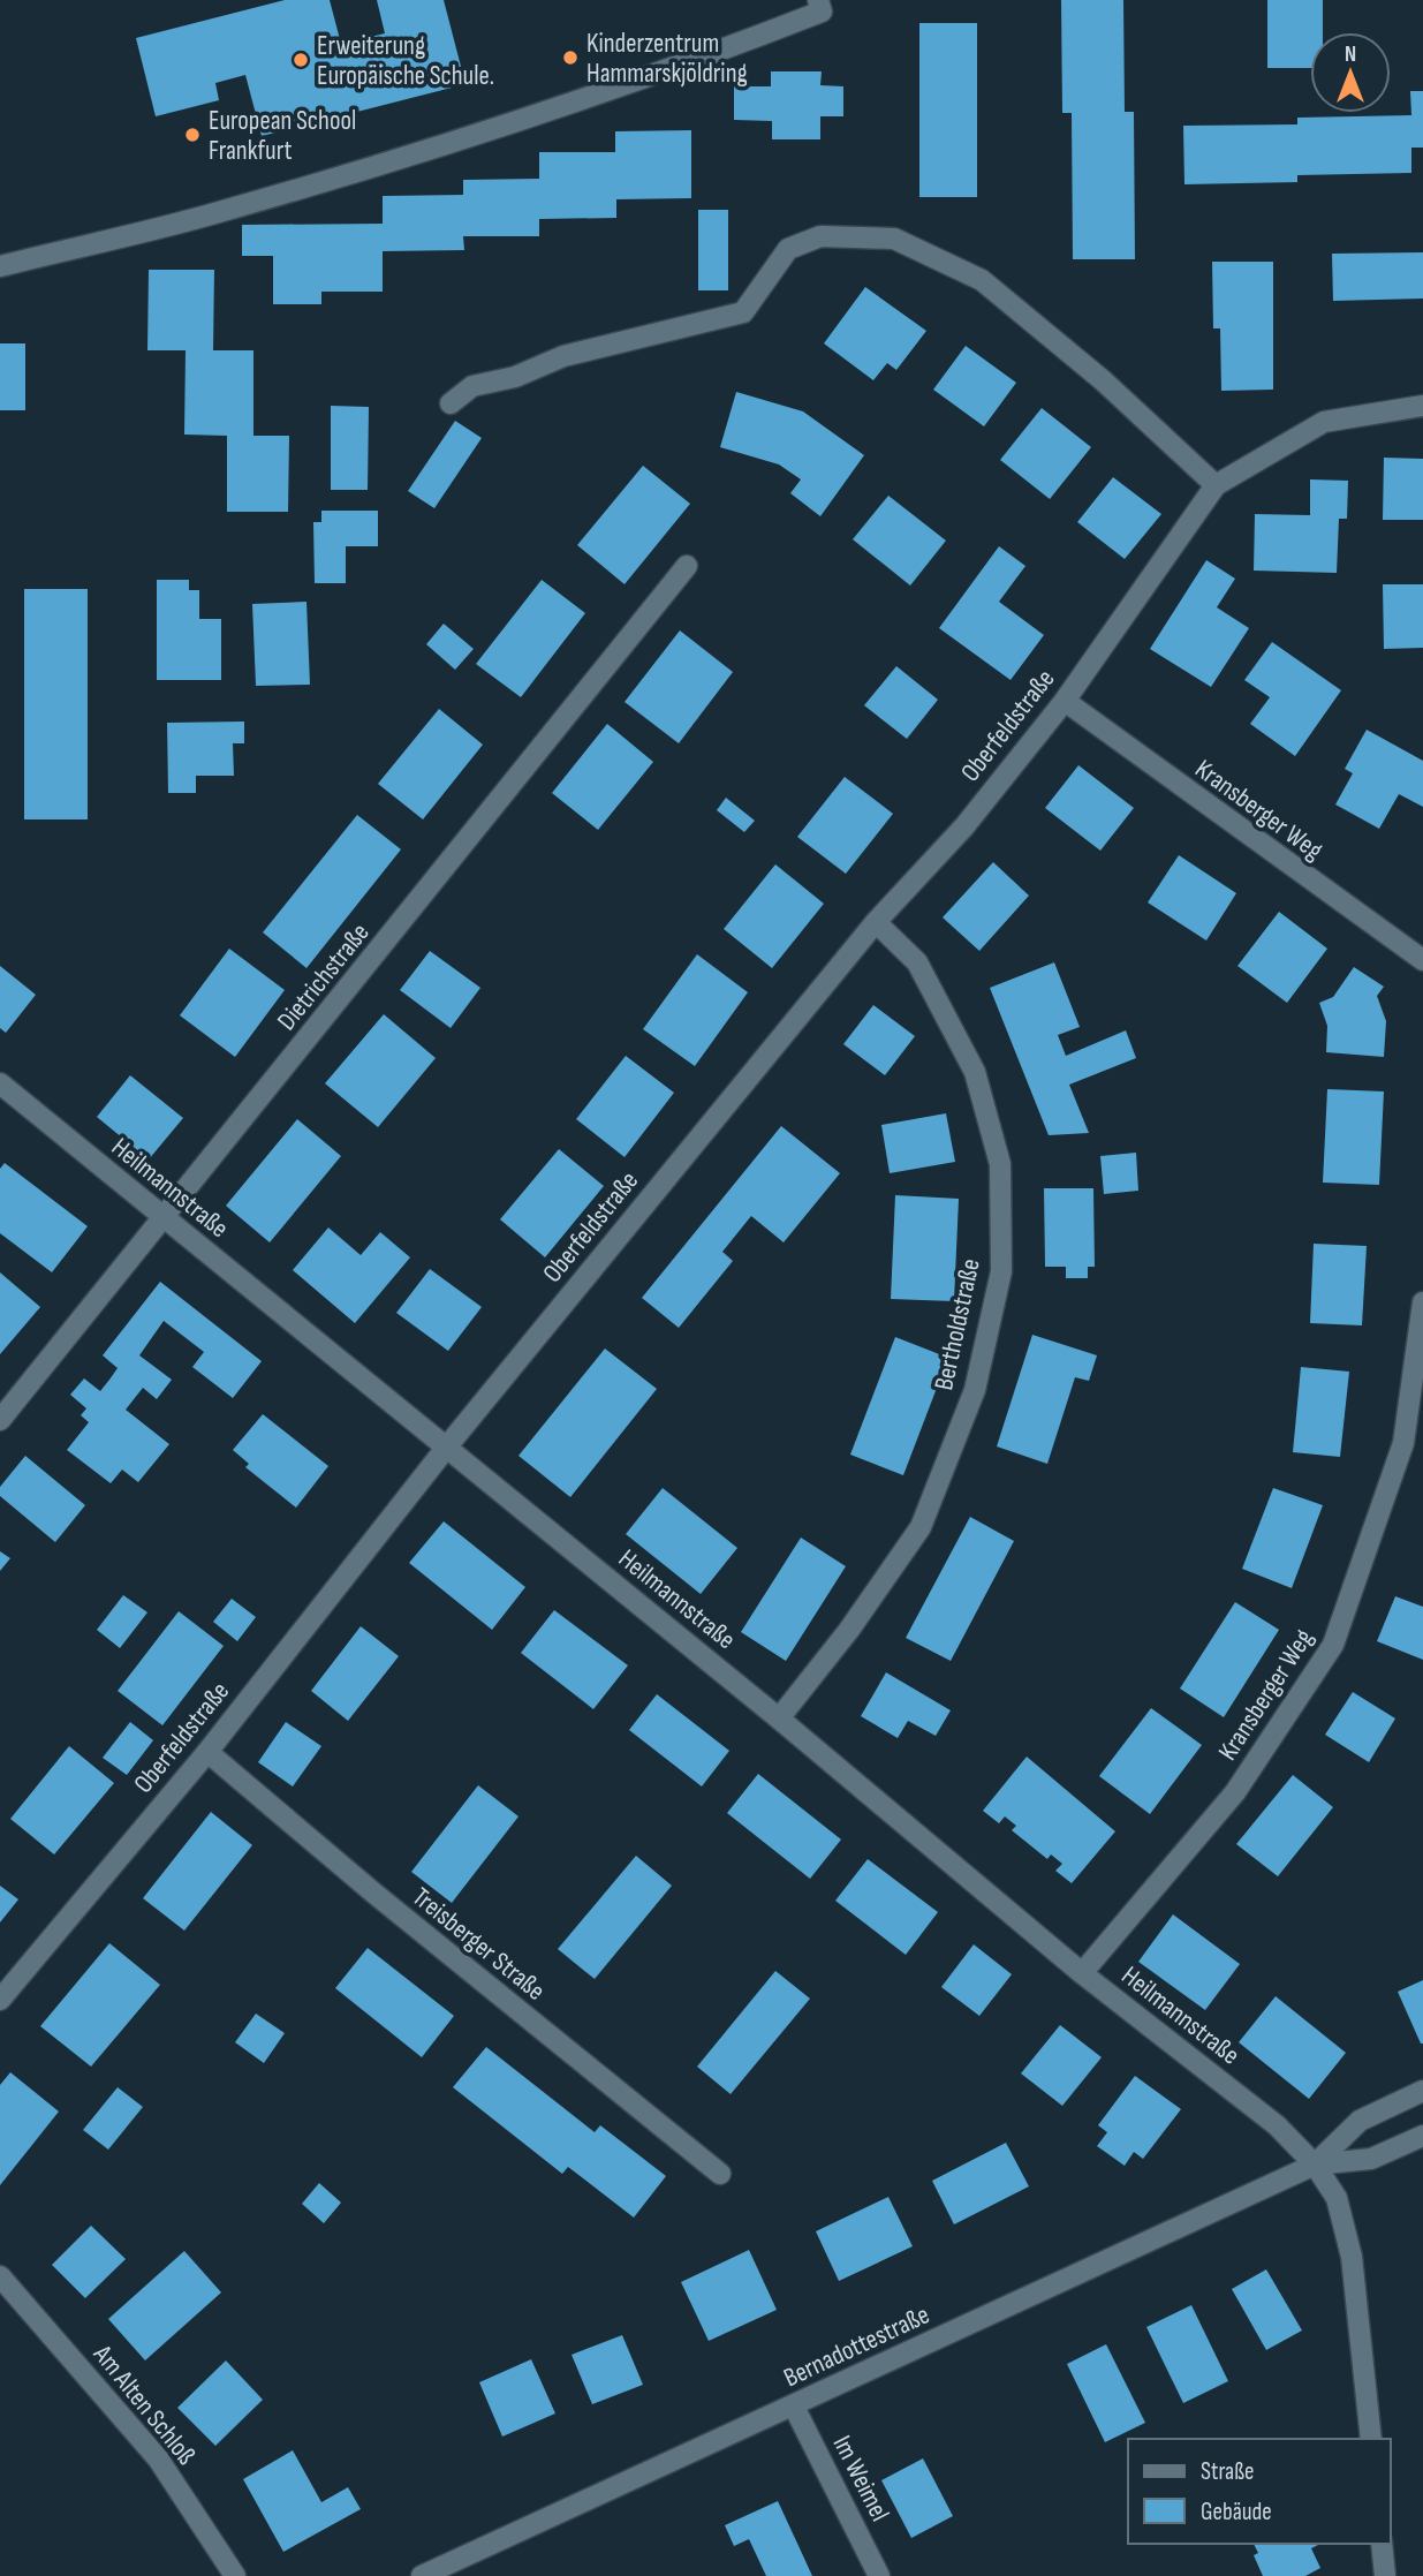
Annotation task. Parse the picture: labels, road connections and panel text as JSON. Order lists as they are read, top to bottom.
{
  "streets": {
    "street": [
      "Oberfeldstraße",
      "Kransberger Weg",
      "Dietrichstraße",
      "Heilmannstraße",
      "Bertholdstraße",
      "Treisberger Straße",
      "Bernadottestraße",
      "Am Alten Schloß",
      "Im Weimel"
    ]
  },
  "crossings": [
    ["Oberfeldstraße", "Kransberger Weg"],
    ["Oberfeldstraße", "Heilmannstraße"],
    ["Oberfeldstraße", "Bertholdstraße"],
    ["Oberfeldstraße", "Treisberger Straße"],
    ["Kransberger Weg", "Heilmannstraße"],
    ["Dietrichstraße", "Heilmannstraße"],
    ["Heilmannstraße", "Bertholdstraße"],
    ["Heilmannstraße", "Bernadottestraße"],
    ["Bernadottestraße", "Im Weimel"]
  ],
  "places": ["Kinderzentrum Hammarskjöldring", "Erweiterung Europäische Schule.", "European School Frankfurt"],
  "legend": ["Straße", "Gebäude"],
  "north": "top"
}
